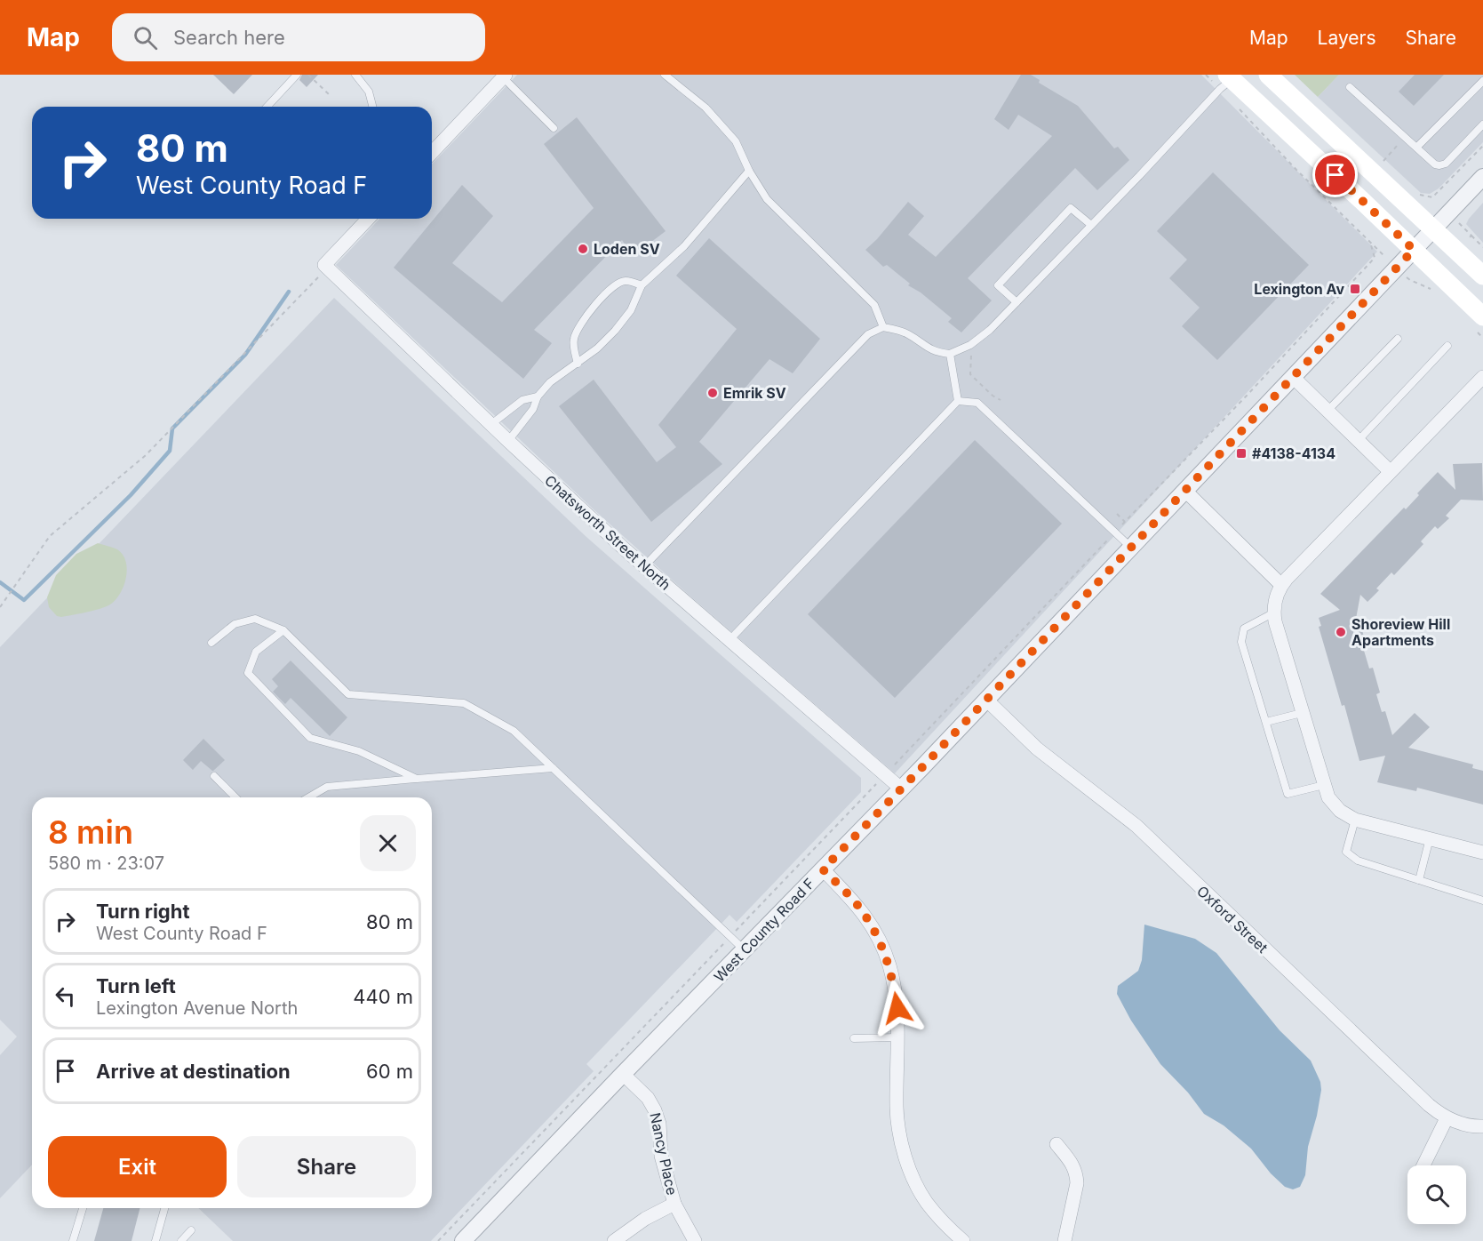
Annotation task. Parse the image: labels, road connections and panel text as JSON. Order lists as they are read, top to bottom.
{
  "streets": {
    "street": [
      "Chatsworth Street North",
      "Oxford Street",
      "West County Road F",
      "Nancy Place"
    ]
  },
  "crossings": [
    ["Chatsworth Street North", "West County Road F"],
    ["Oxford Street", "West County Road F"],
    ["West County Road F", "Nancy Place"]
  ],
  "places": {
    "other": ["Loden SV", "Emrik SV", "Shoreview Hill Apartments"],
    "transit": ["Lexington Av", "#4138-4134"]
  },
  "page": {
    "header": "Map",
    "search": "Search here",
    "nav": ["Map", "Layers", "Share"],
    "turn": ["80 m", "West County Road F"],
    "heading": ["8 min", "580 m · 23:07"],
    "list": [
      {
        "name": "Turn right",
        "note": "West County Road F",
        "value": "80 m"
      },
      {
        "name": "Turn left",
        "note": "Lexington Avenue North",
        "value": "440 m"
      },
      {
        "name": "Arrive at destination",
        "value": "60 m"
      }
    ],
    "buttons": ["Exit", "Share"]
  }
}
